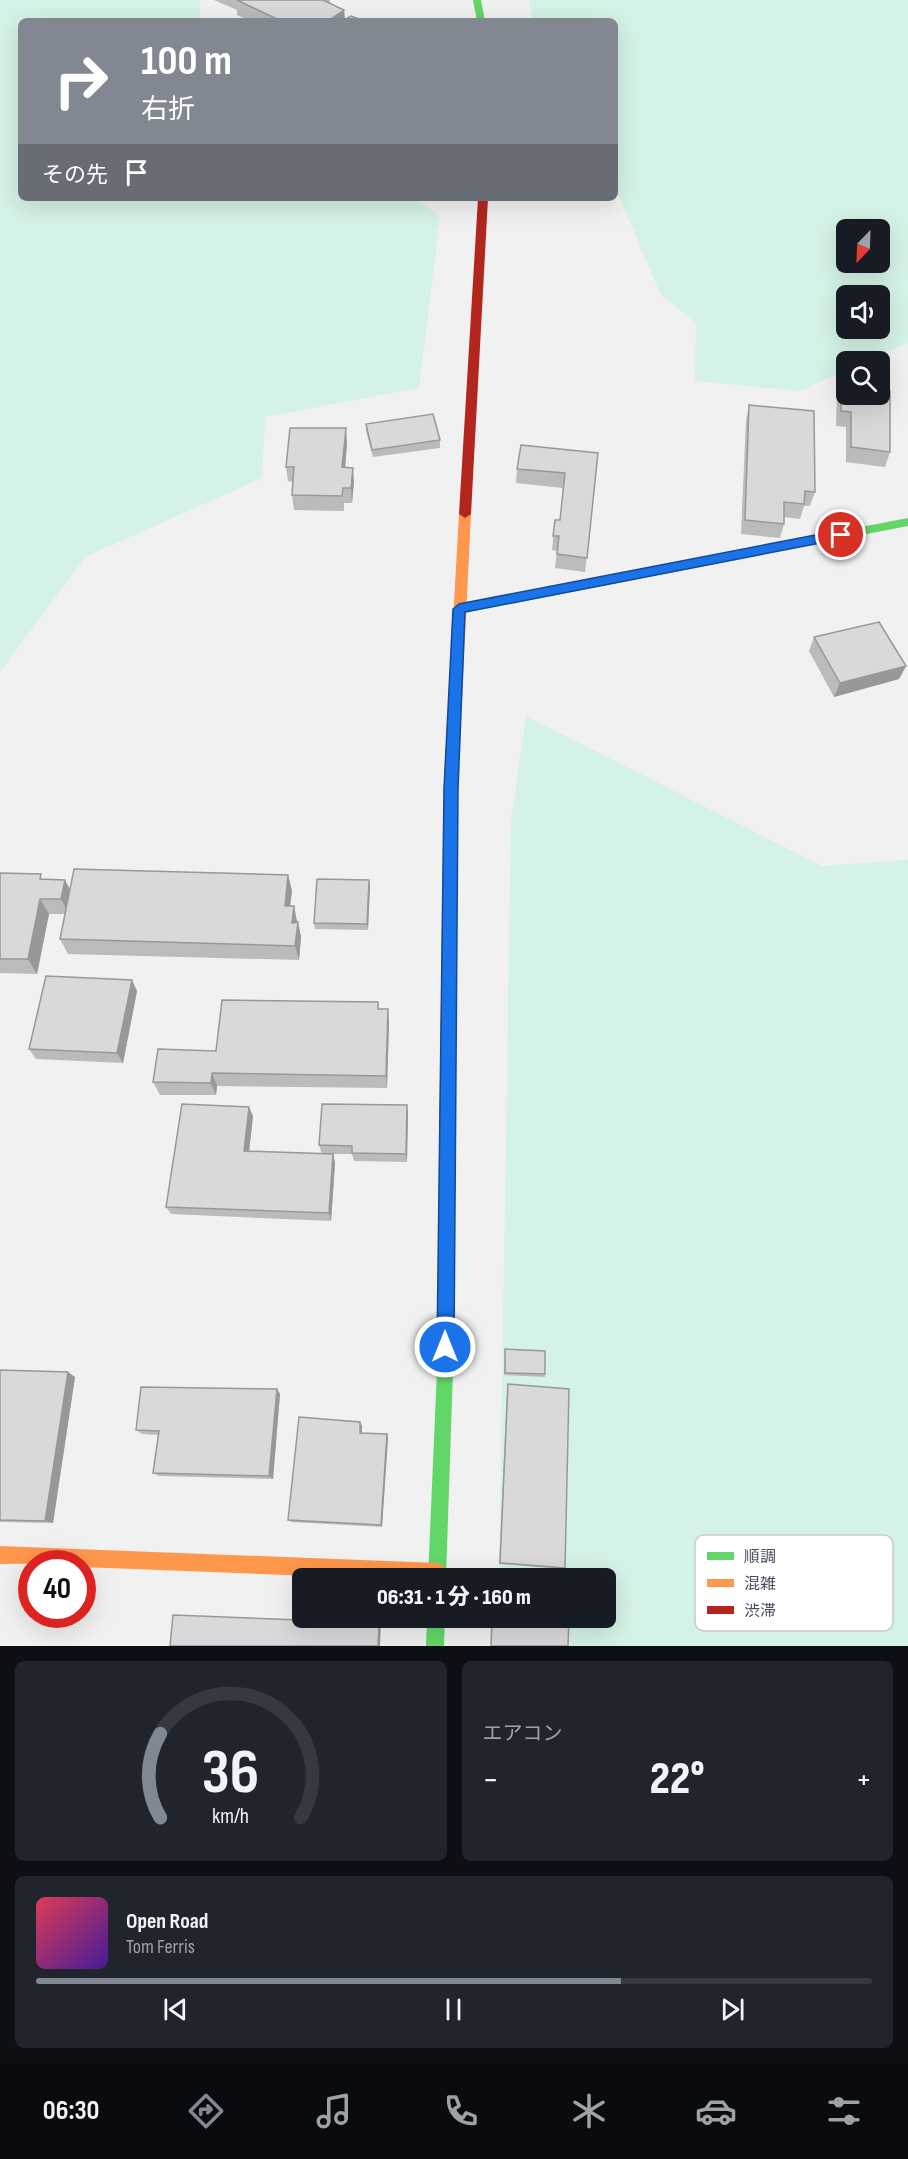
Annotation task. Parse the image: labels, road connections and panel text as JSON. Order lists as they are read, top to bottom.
{
  "legend": ["順調", "混雑", "渋滞"],
  "north": "bottom left",
  "page": {
    "turn": ["100 m", "右折"],
    "then": "その先",
    "limit": "40",
    "trip": "06:31 · 1 分 · 160 m",
    "tile": "エアコン",
    "heat": ["−", "22°", "+"],
    "song": ["Open Road", "Tom Ferris"],
    "tabs": "06:30",
    "gauge": ["36", "km/h"]
  }
}
